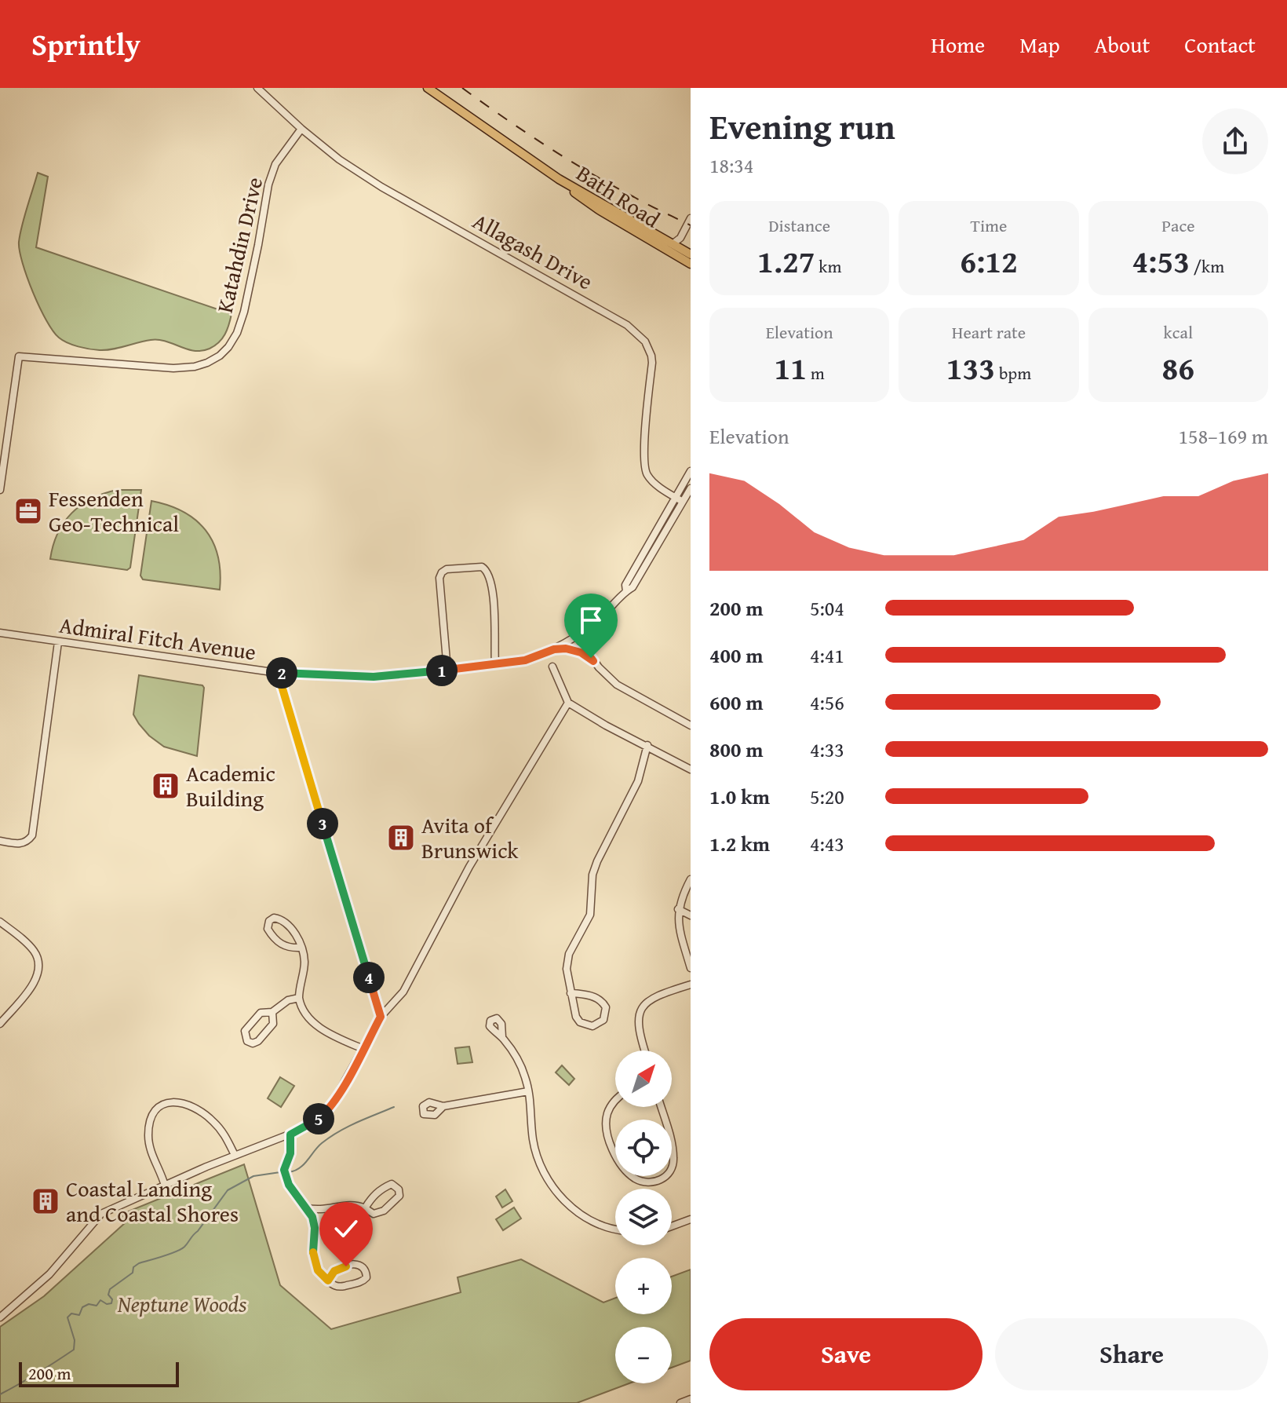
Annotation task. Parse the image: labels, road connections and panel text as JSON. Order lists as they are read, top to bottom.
{
  "streets": {
    "main road": ["Bath Road"],
    "street": ["Katahdin Drive", "Allagash Drive", "Admiral Fitch Avenue"]
  },
  "crossings": [
    ["Katahdin Drive", "Allagash Drive"],
    ["Allagash Drive", "Admiral Fitch Avenue"]
  ],
  "parks": ["Neptune Woods"],
  "places": {
    "office": ["Fessenden Geo-Technical"],
    "building": ["Academic Building", "Avita of Brunswick", "Coastal Landing and Coastal Shores"]
  },
  "scale_bar": "200 m",
  "north": "top right",
  "page": {
    "header": "Sprintly",
    "nav": [
      "Home",
      "Map",
      "About",
      "Contact"
    ],
    "heading": ["Evening run", "18:34"],
    "stats": [
      ["Distance", "1.27 km"],
      ["Time", "6:12"],
      ["Pace", "4:53 /km"],
      ["Elevation", "11 m"],
      ["Heart rate", "133 bpm"],
      ["kcal", "86"]
    ],
    "chart": ["Elevation", "158–169 m"],
    "list": [
      {
        "name": "200 m",
        "note": "5:04"
      },
      {
        "name": "400 m",
        "note": "4:41"
      },
      {
        "name": "600 m",
        "note": "4:56"
      },
      {
        "name": "800 m",
        "note": "4:33"
      },
      {
        "name": "1.0 km",
        "note": "5:20"
      },
      {
        "name": "1.2 km",
        "note": "4:43"
      }
    ],
    "pins": [
      "1",
      "2",
      "3",
      "4",
      "5"
    ],
    "map_buttons": ["+", "−"],
    "buttons": ["Save", "Share"],
    "scale": "200 m"
  }
}
